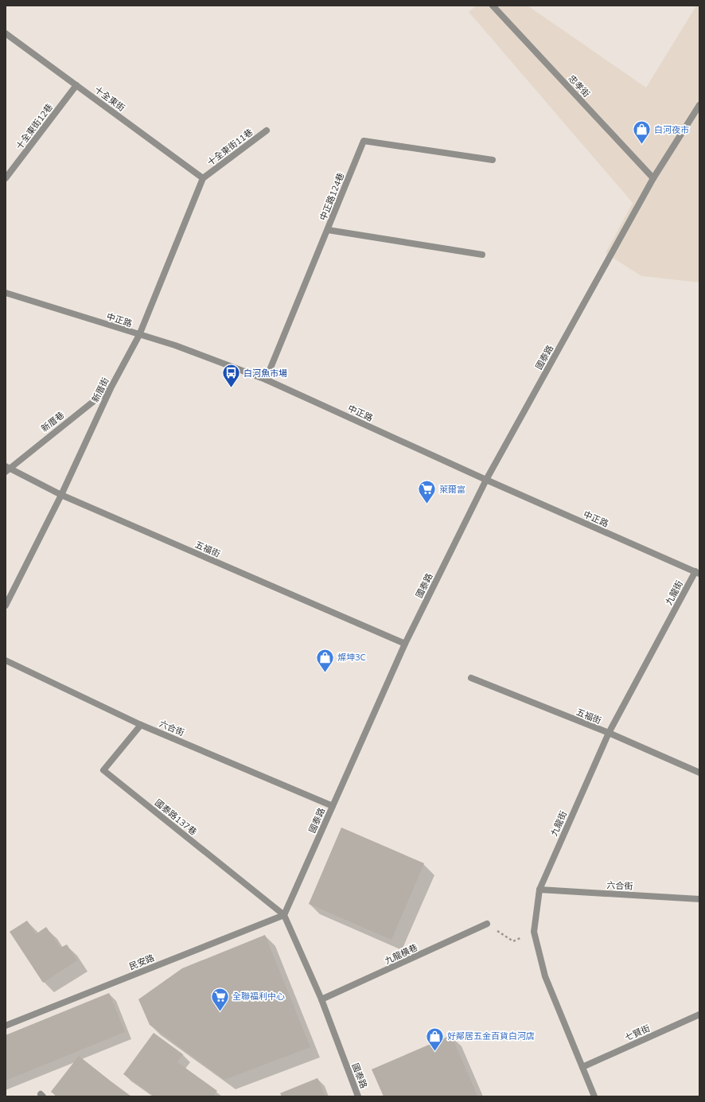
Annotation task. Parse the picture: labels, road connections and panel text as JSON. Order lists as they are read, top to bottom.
{
  "streets": {
    "street": [
      "忠孝街",
      "十全東街",
      "十全東街12巷",
      "十全東街11巷",
      "中正路124巷",
      "中正路",
      "國泰路",
      "新厝街",
      "新厝巷",
      "五福街",
      "九龍街",
      "六合街",
      "國泰路137巷",
      "九龍橫巷",
      "民安路",
      "七賢街"
    ]
  },
  "crossings": [
    ["忠孝街", "國泰路"],
    ["十全東街", "十全東街12巷"],
    ["十全東街", "十全東街11巷"],
    ["十全東街", "新厝街"],
    ["十全東街11巷", "新厝街"],
    ["中正路124巷", "中正路"],
    ["中正路", "國泰路"],
    ["中正路", "新厝街"],
    ["中正路", "九龍街"],
    ["國泰路", "五福街"],
    ["國泰路", "六合街"],
    ["國泰路", "國泰路137巷"],
    ["國泰路", "九龍橫巷"],
    ["國泰路", "民安路"],
    ["新厝街", "新厝巷"],
    ["新厝街", "五福街"],
    ["新厝巷", "五福街"],
    ["五福街", "九龍街"],
    ["九龍街", "六合街"],
    ["九龍街", "七賢街"],
    ["六合街", "國泰路137巷"],
    ["國泰路137巷", "民安路"]
  ],
  "places": {
    "shop": ["白河夜市", "燦坤3C", "好鄰居五金百貨白河店"],
    "bus stop": ["白河魚市場"],
    "supermarket": ["萊爾富", "全聯福利中心"]
  }
}
